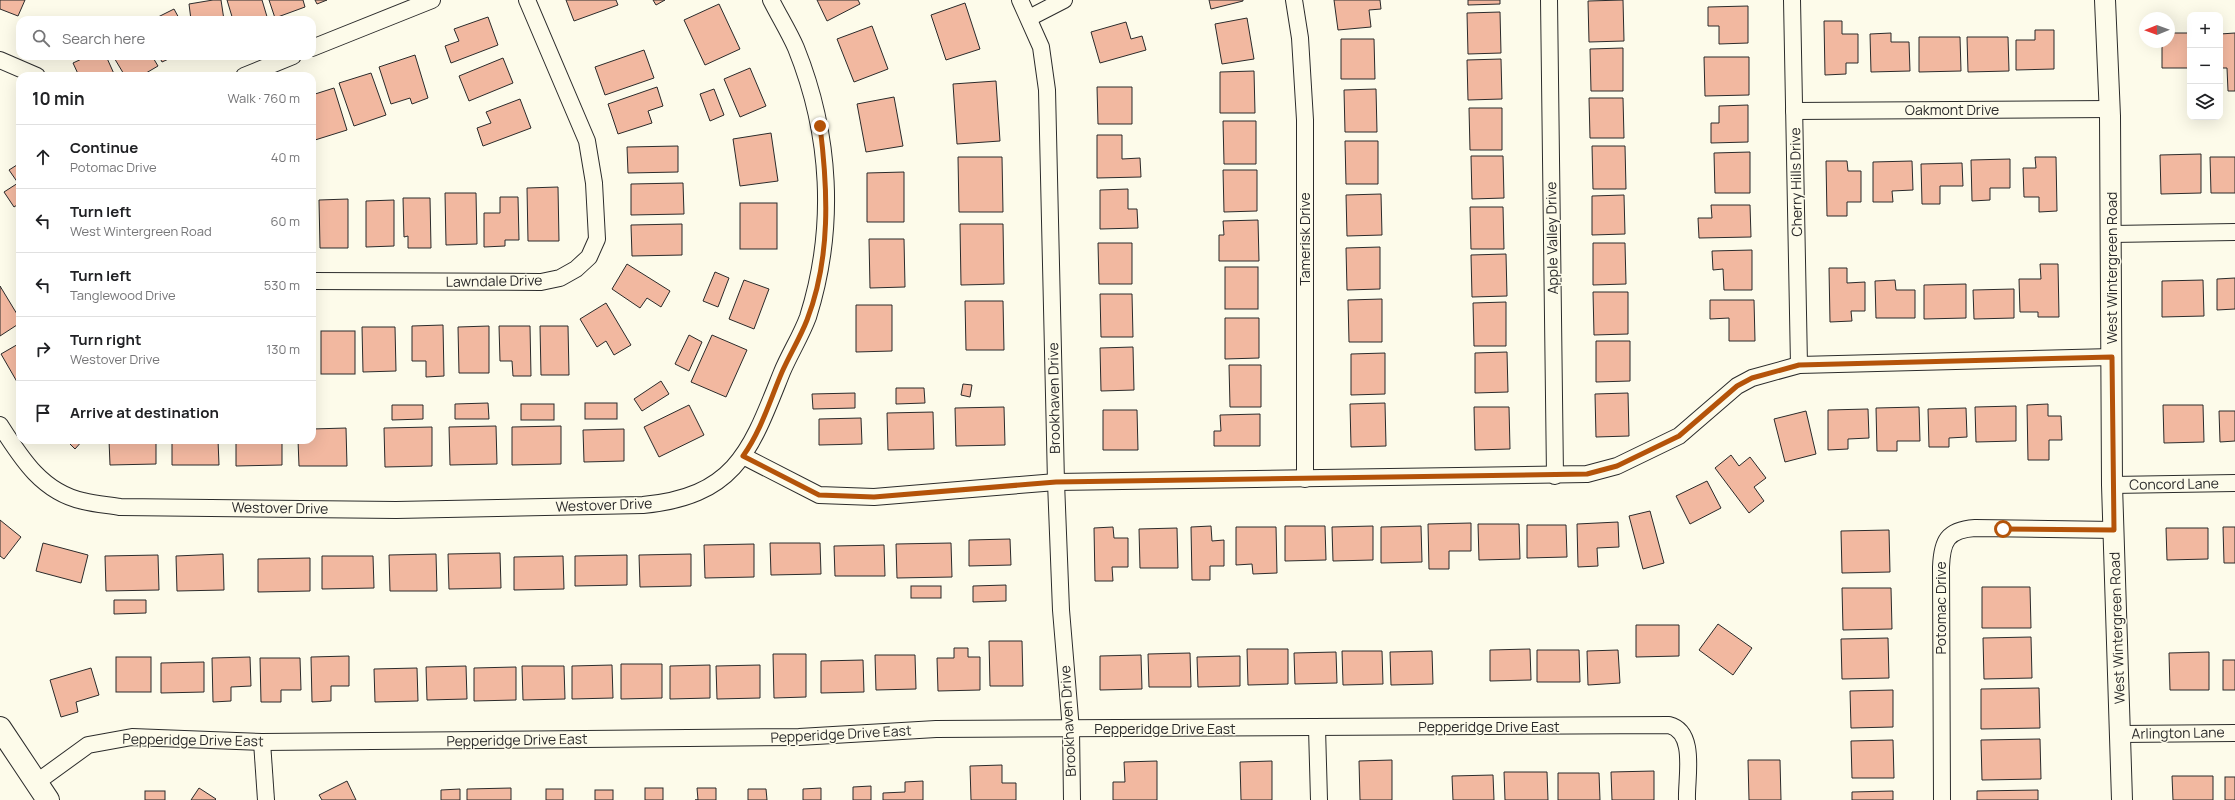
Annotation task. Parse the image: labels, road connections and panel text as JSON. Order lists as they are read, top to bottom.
{
  "streets": {
    "street": [
      "Oakmont Drive",
      "Cherry Hills Drive",
      "Apple Valley Drive",
      "Tamerisk Drive",
      "West Wintergreen Road",
      "Lawndale Drive",
      "Brookhaven Drive",
      "Concord Lane",
      "Westover Drive",
      "Potomac Drive",
      "Pepperidge Drive East",
      "Arlington Lane"
    ]
  },
  "crossings": [
    ["Oakmont Drive", "Cherry Hills Drive"],
    ["Oakmont Drive", "West Wintergreen Road"],
    ["West Wintergreen Road", "Concord Lane"],
    ["West Wintergreen Road", "Potomac Drive"],
    ["West Wintergreen Road", "Arlington Lane"],
    ["Brookhaven Drive", "Pepperidge Drive East"]
  ],
  "north": "left",
  "page": {
    "map_buttons": ["+", "−"],
    "search": "Search here",
    "heading": ["10 min", "Walk · 760 m"],
    "list": [
      ["Continue", "Potomac Drive", "40 m"],
      ["Turn left", "West Wintergreen Road", "60 m"],
      ["Turn left", "Tanglewood Drive", "530 m"],
      ["Turn right", "Westover Drive", "130 m"],
      "Arrive at destination"
    ]
  }
}
